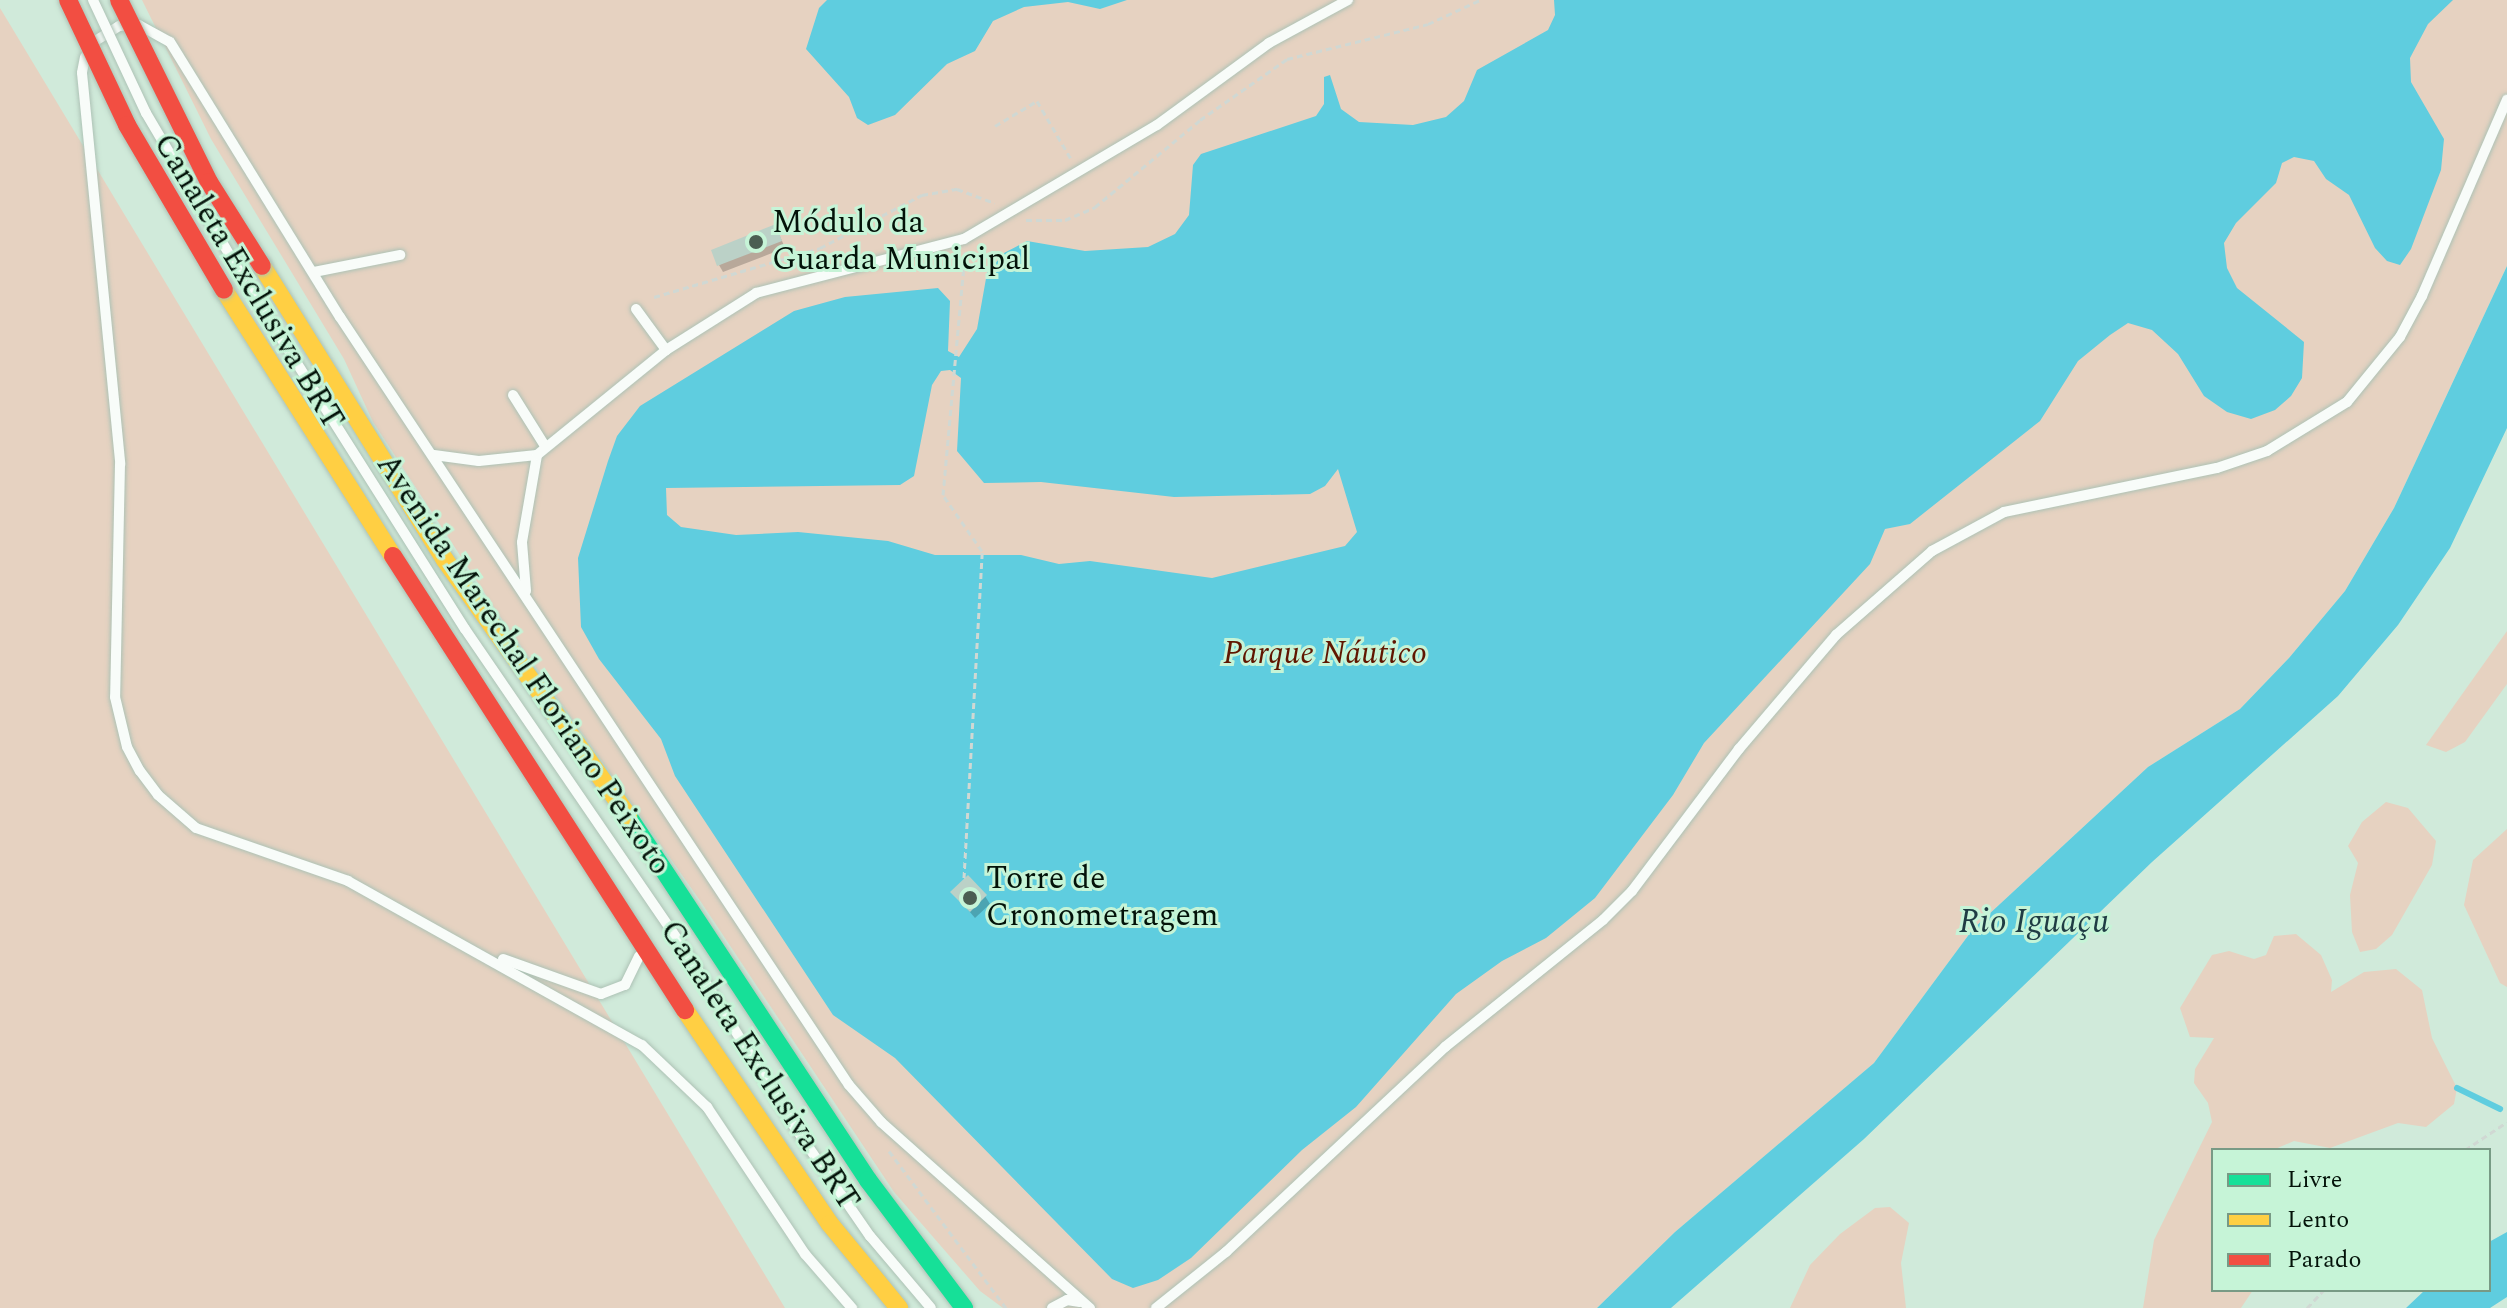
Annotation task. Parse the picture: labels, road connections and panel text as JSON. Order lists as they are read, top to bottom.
{
  "streets": {
    "main road": ["Avenida Marechal Floriano Peixoto"],
    "lane": ["Canaleta Exclusiva BRT"]
  },
  "water": ["Rio Iguaçu"],
  "parks": ["Parque Náutico"],
  "places": ["Módulo da Guarda Municipal", "Torre de Cronometragem"],
  "legend": ["Livre", "Lento", "Parado"]
}
